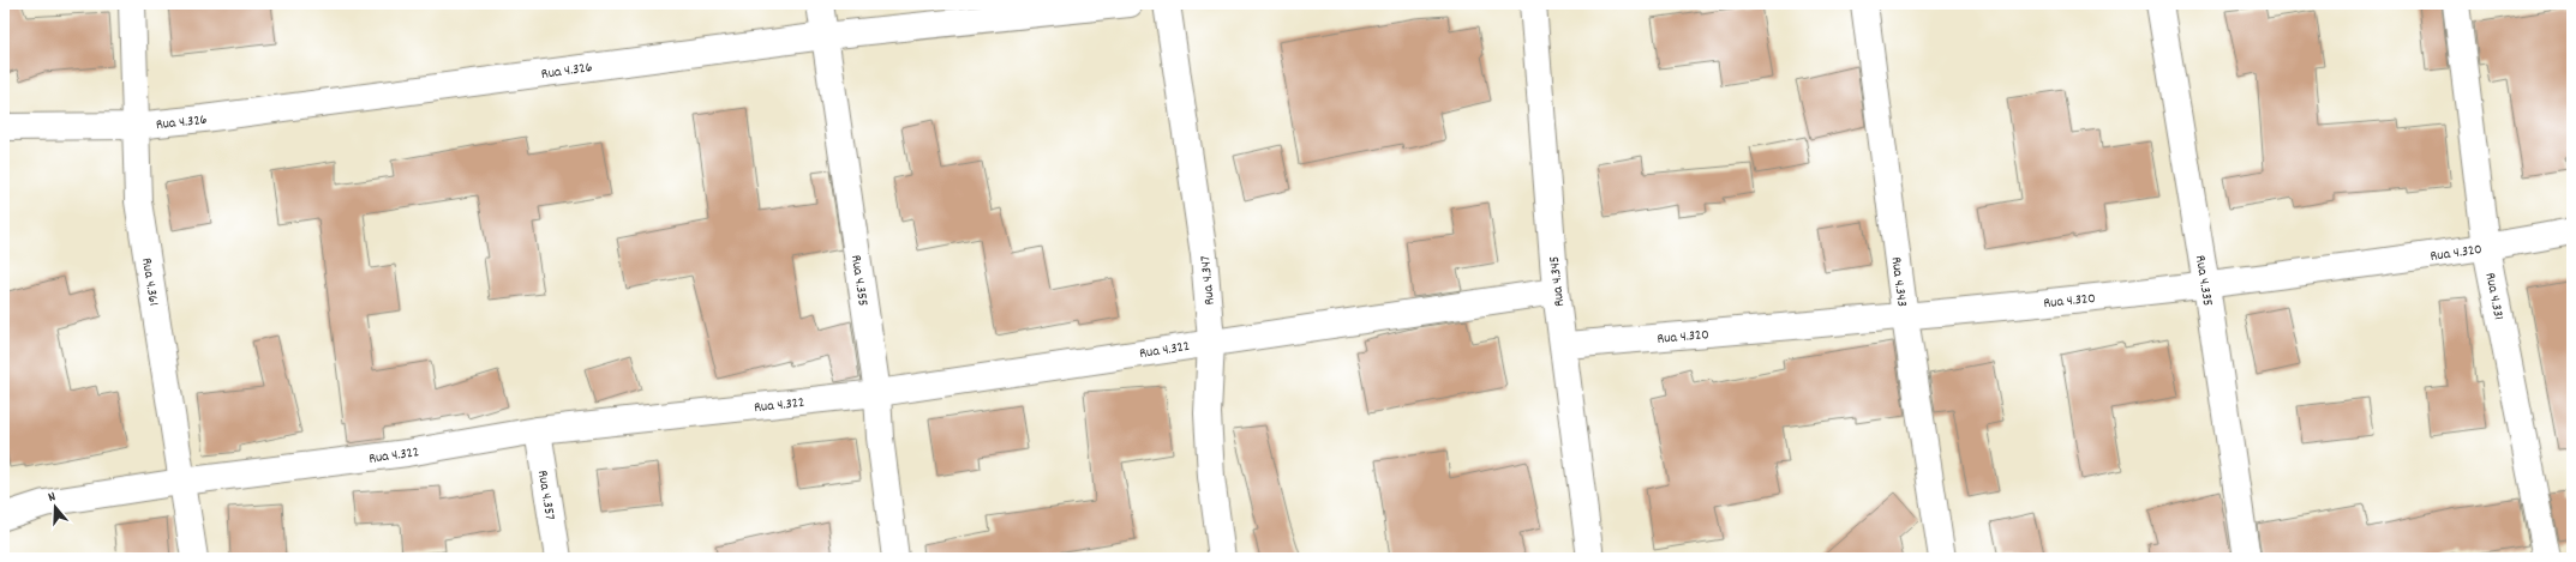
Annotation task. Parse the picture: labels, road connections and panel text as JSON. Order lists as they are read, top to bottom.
{
  "streets": {
    "street": [
      "Rua 4.326",
      "Rua 4.320",
      "Rua 4.355",
      "Rua 4.347",
      "Rua 4.335",
      "Rua 4.361",
      "Rua 4.345",
      "Rua 4.343",
      "Rua 4.331",
      "Rua 4.322",
      "Rua 4.357"
    ]
  },
  "crossings": [
    ["Rua 4.326", "Rua 4.355"],
    ["Rua 4.326", "Rua 4.361"],
    ["Rua 4.320", "Rua 4.335"],
    ["Rua 4.320", "Rua 4.345"],
    ["Rua 4.320", "Rua 4.343"],
    ["Rua 4.320", "Rua 4.331"],
    ["Rua 4.355", "Rua 4.322"],
    ["Rua 4.347", "Rua 4.322"],
    ["Rua 4.361", "Rua 4.322"],
    ["Rua 4.345", "Rua 4.322"],
    ["Rua 4.322", "Rua 4.357"]
  ],
  "north": "top"
}
